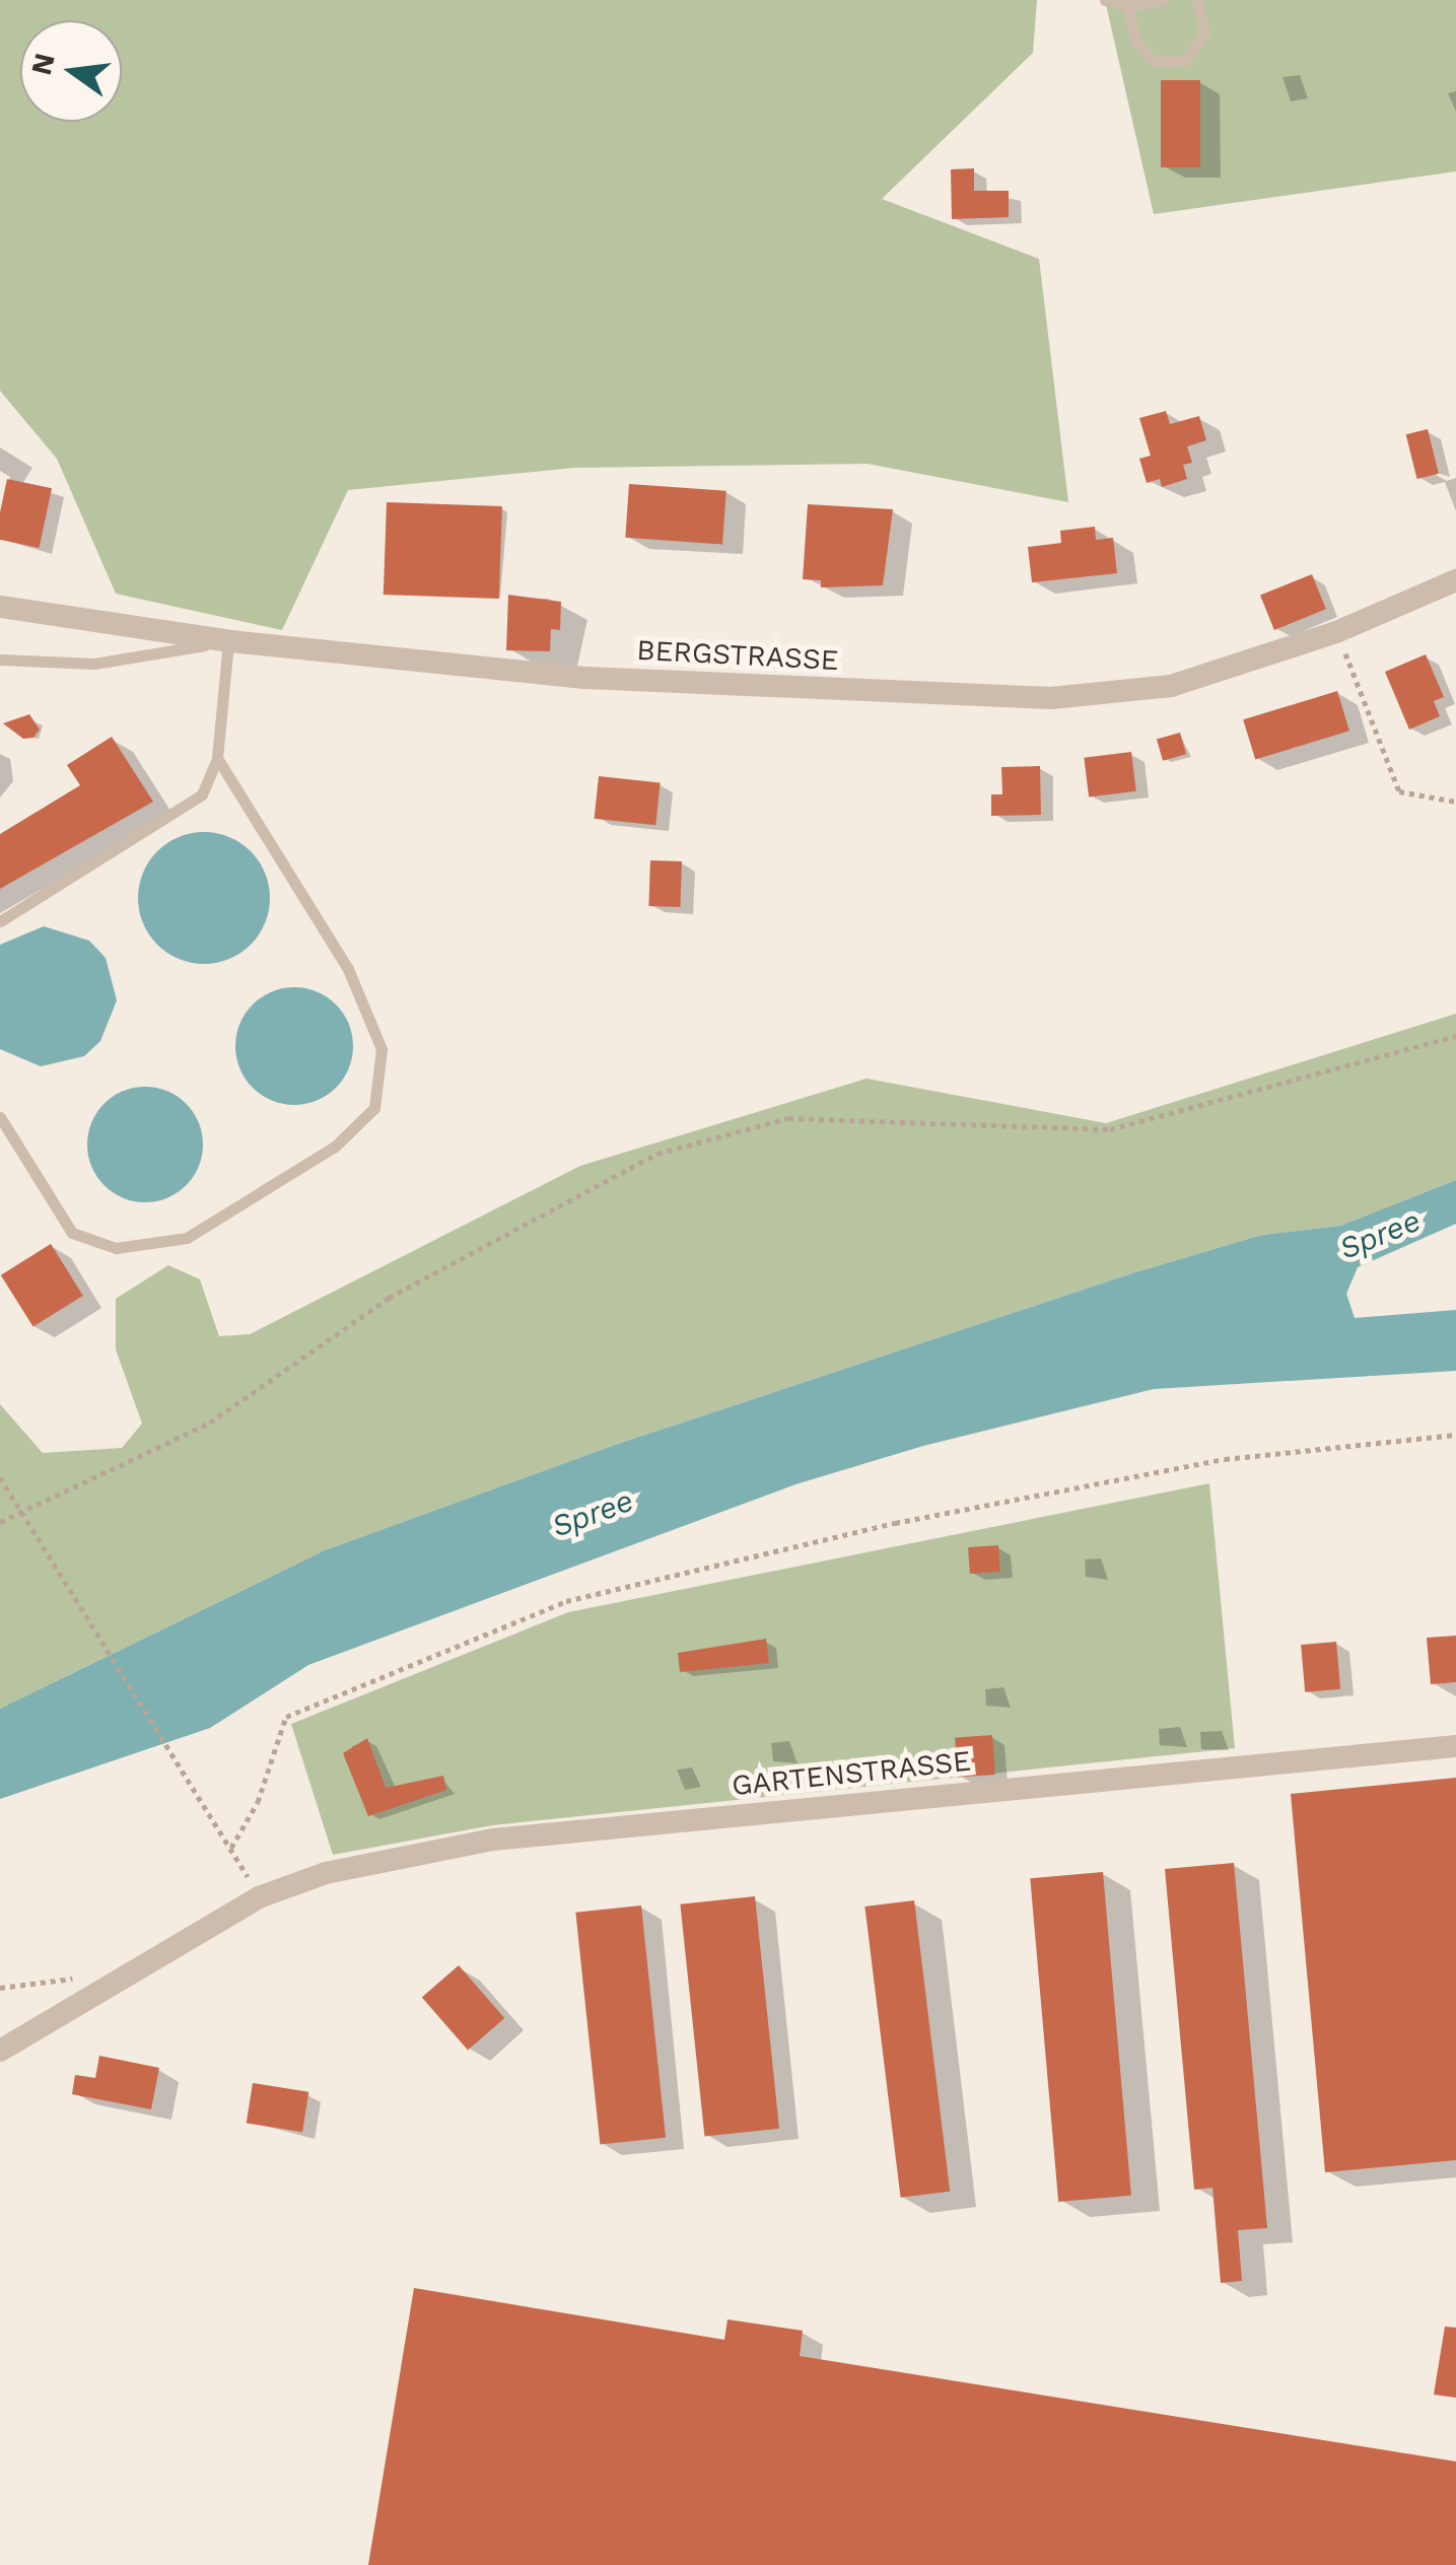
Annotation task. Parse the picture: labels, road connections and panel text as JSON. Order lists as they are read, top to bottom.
{
  "streets": {
    "street": ["BERGSTRASSE", "GARTENSTRASSE"]
  },
  "water": ["Spree"],
  "north": "left"
}
